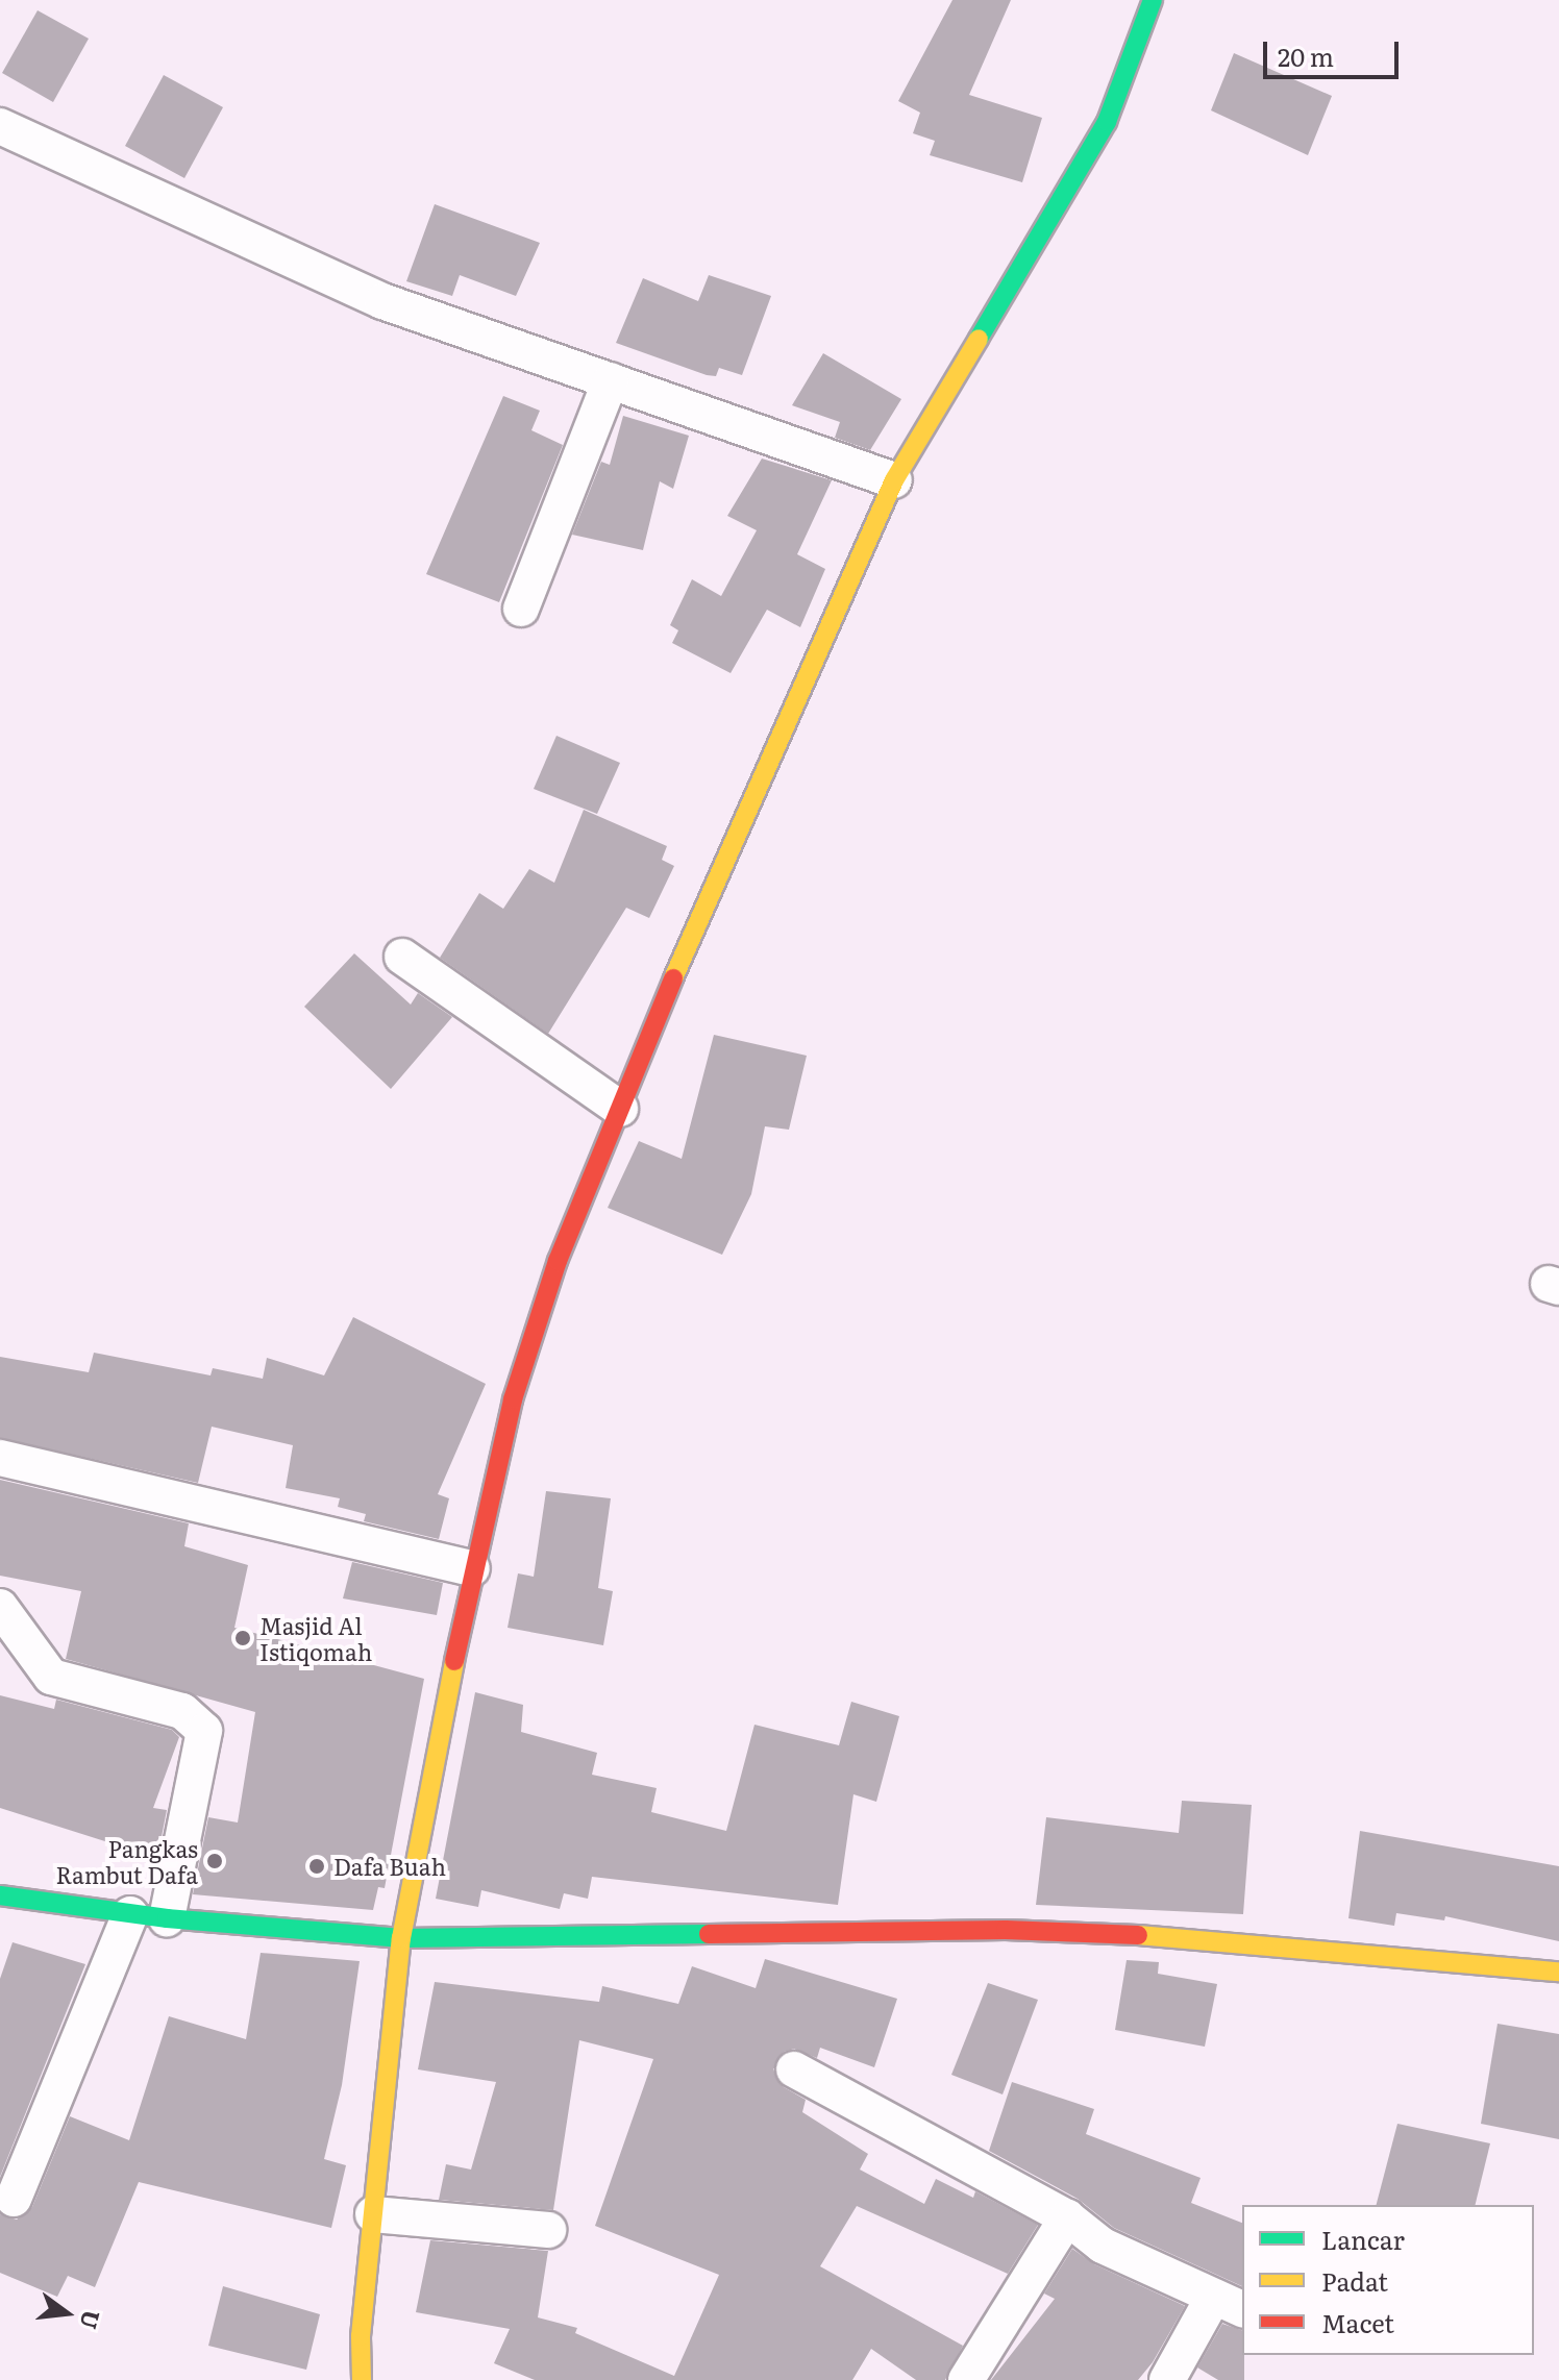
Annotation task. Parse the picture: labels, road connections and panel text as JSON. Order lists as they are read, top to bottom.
{
  "places": ["Masjid Al Istiqomah", "Pangkas Rambut Dafa", "Dafa Buah"],
  "legend": ["Lancar", "Padat", "Macet"],
  "scale_bar": "20 m",
  "north": "right"
}
